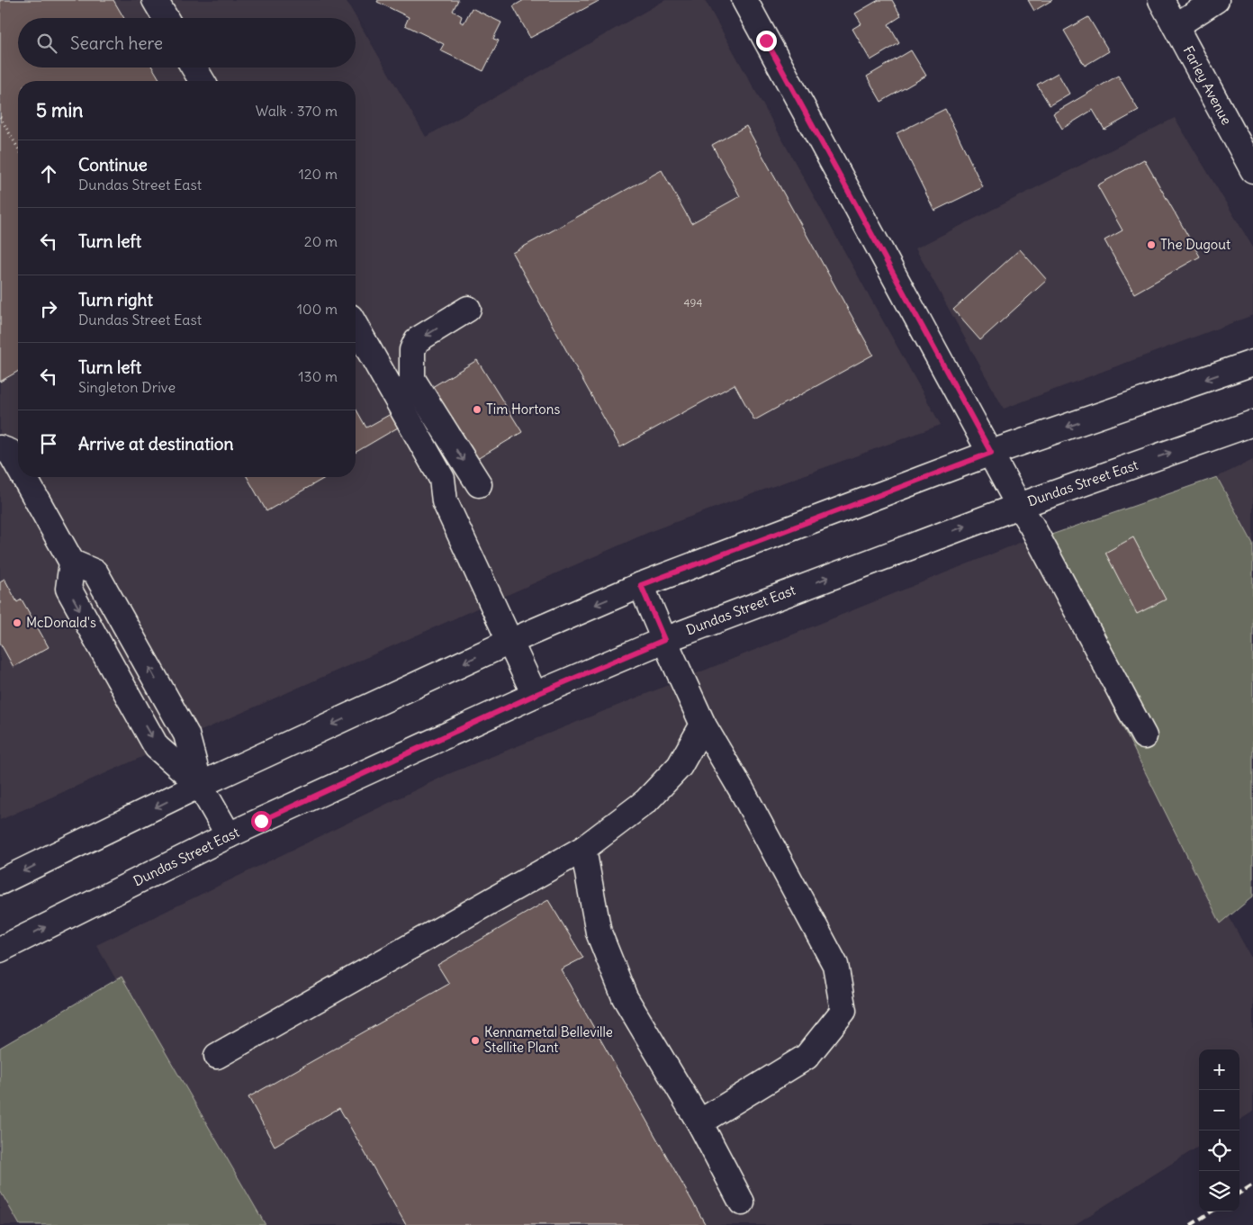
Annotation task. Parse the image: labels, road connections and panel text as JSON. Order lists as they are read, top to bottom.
{
  "streets": {
    "main road": ["Farley Avenue", "Dundas Street East"]
  },
  "places": [
    "The Dugout",
    "Tim Hortons",
    "McDonald's",
    "Kennametal Belleville Stellite Plant"
  ],
  "house_numbers": ["494"],
  "page": {
    "search": "Search here",
    "heading": ["5 min", "Walk · 370 m"],
    "list": [
      ["Continue", "Dundas Street East", "120 m"],
      ["Turn left", "20 m"],
      ["Turn right", "Dundas Street East", "100 m"],
      ["Turn left", "Singleton Drive", "130 m"],
      "Arrive at destination"
    ],
    "map_buttons": ["+", "−"]
  }
}
